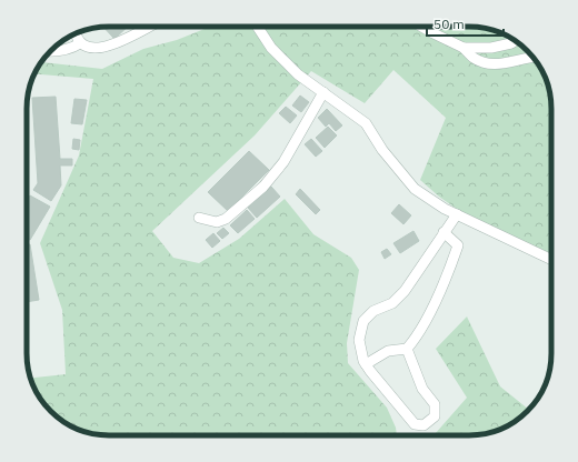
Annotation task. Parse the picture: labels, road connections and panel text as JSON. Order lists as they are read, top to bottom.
{
  "scale_bar": "50 m"
}
